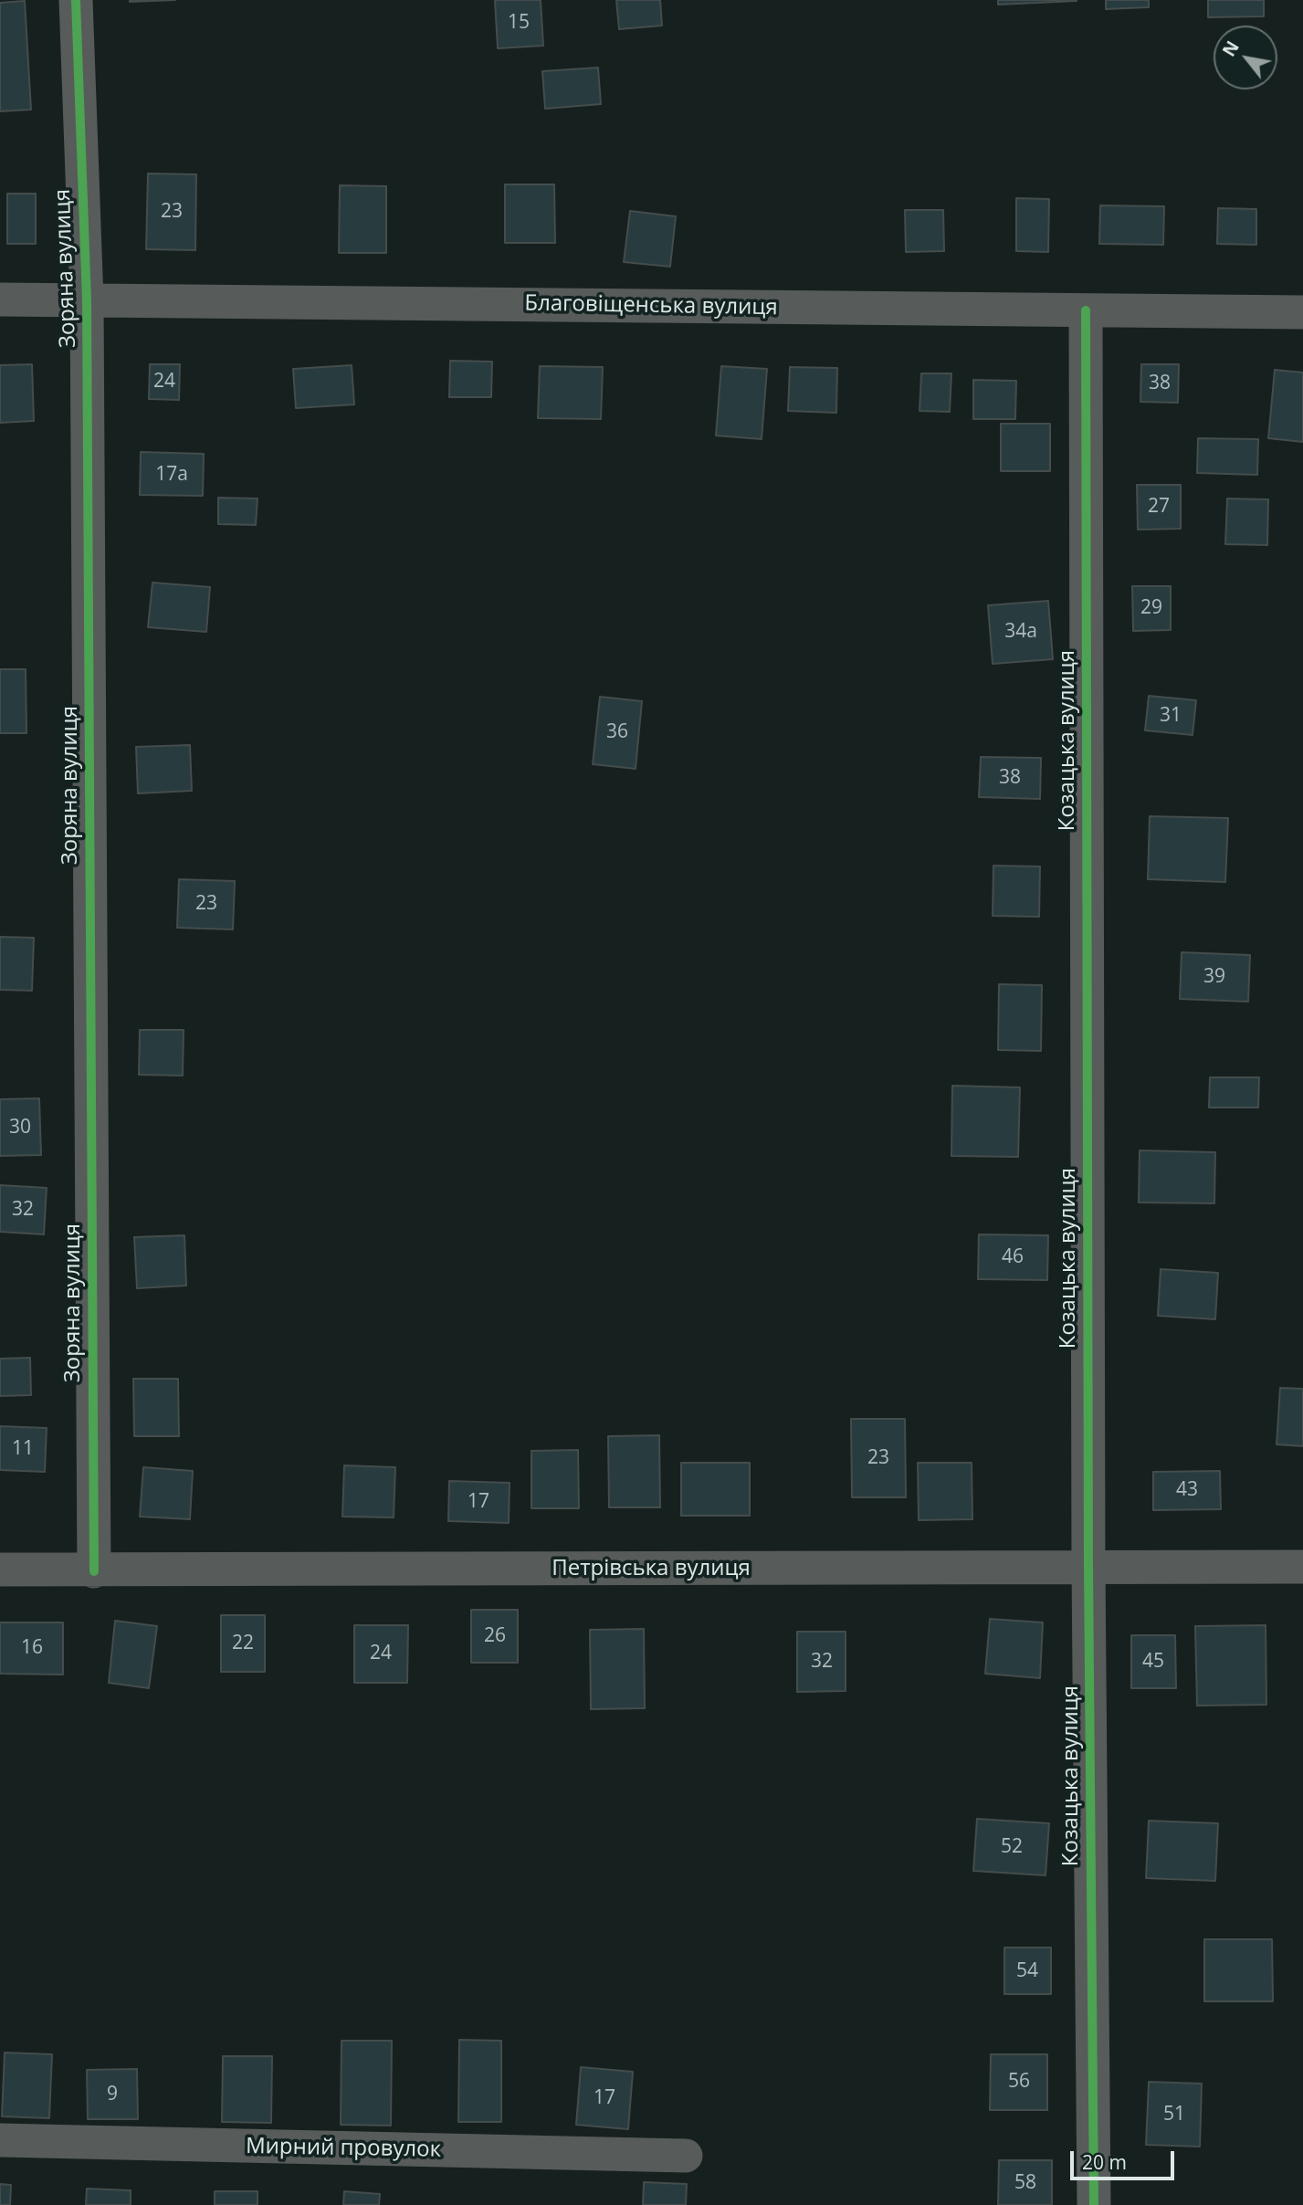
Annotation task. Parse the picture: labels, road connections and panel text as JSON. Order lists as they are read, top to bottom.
{
  "streets": {
    "street": [
      "Зоряна вулиця",
      "Благовіщенська вулиця",
      "Козацька вулиця",
      "Петрівська вулиця",
      "Мирний провулок"
    ]
  },
  "crossings": [
    ["Зоряна вулиця", "Благовіщенська вулиця"],
    ["Зоряна вулиця", "Петрівська вулиця"],
    ["Благовіщенська вулиця", "Козацька вулиця"],
    ["Козацька вулиця", "Петрівська вулиця"]
  ],
  "house_numbers": [
    "15",
    "23",
    "24",
    "38",
    "17а",
    "27",
    "29",
    "34а",
    "31",
    "36",
    "38",
    "23",
    "39",
    "30",
    "32",
    "46",
    "11",
    "23",
    "43",
    "17",
    "26",
    "22",
    "16",
    "24",
    "32",
    "45",
    "52",
    "54",
    "56",
    "9",
    "17",
    "51",
    "58"
  ],
  "scale_bar": "20 m",
  "north": "top left"
}
